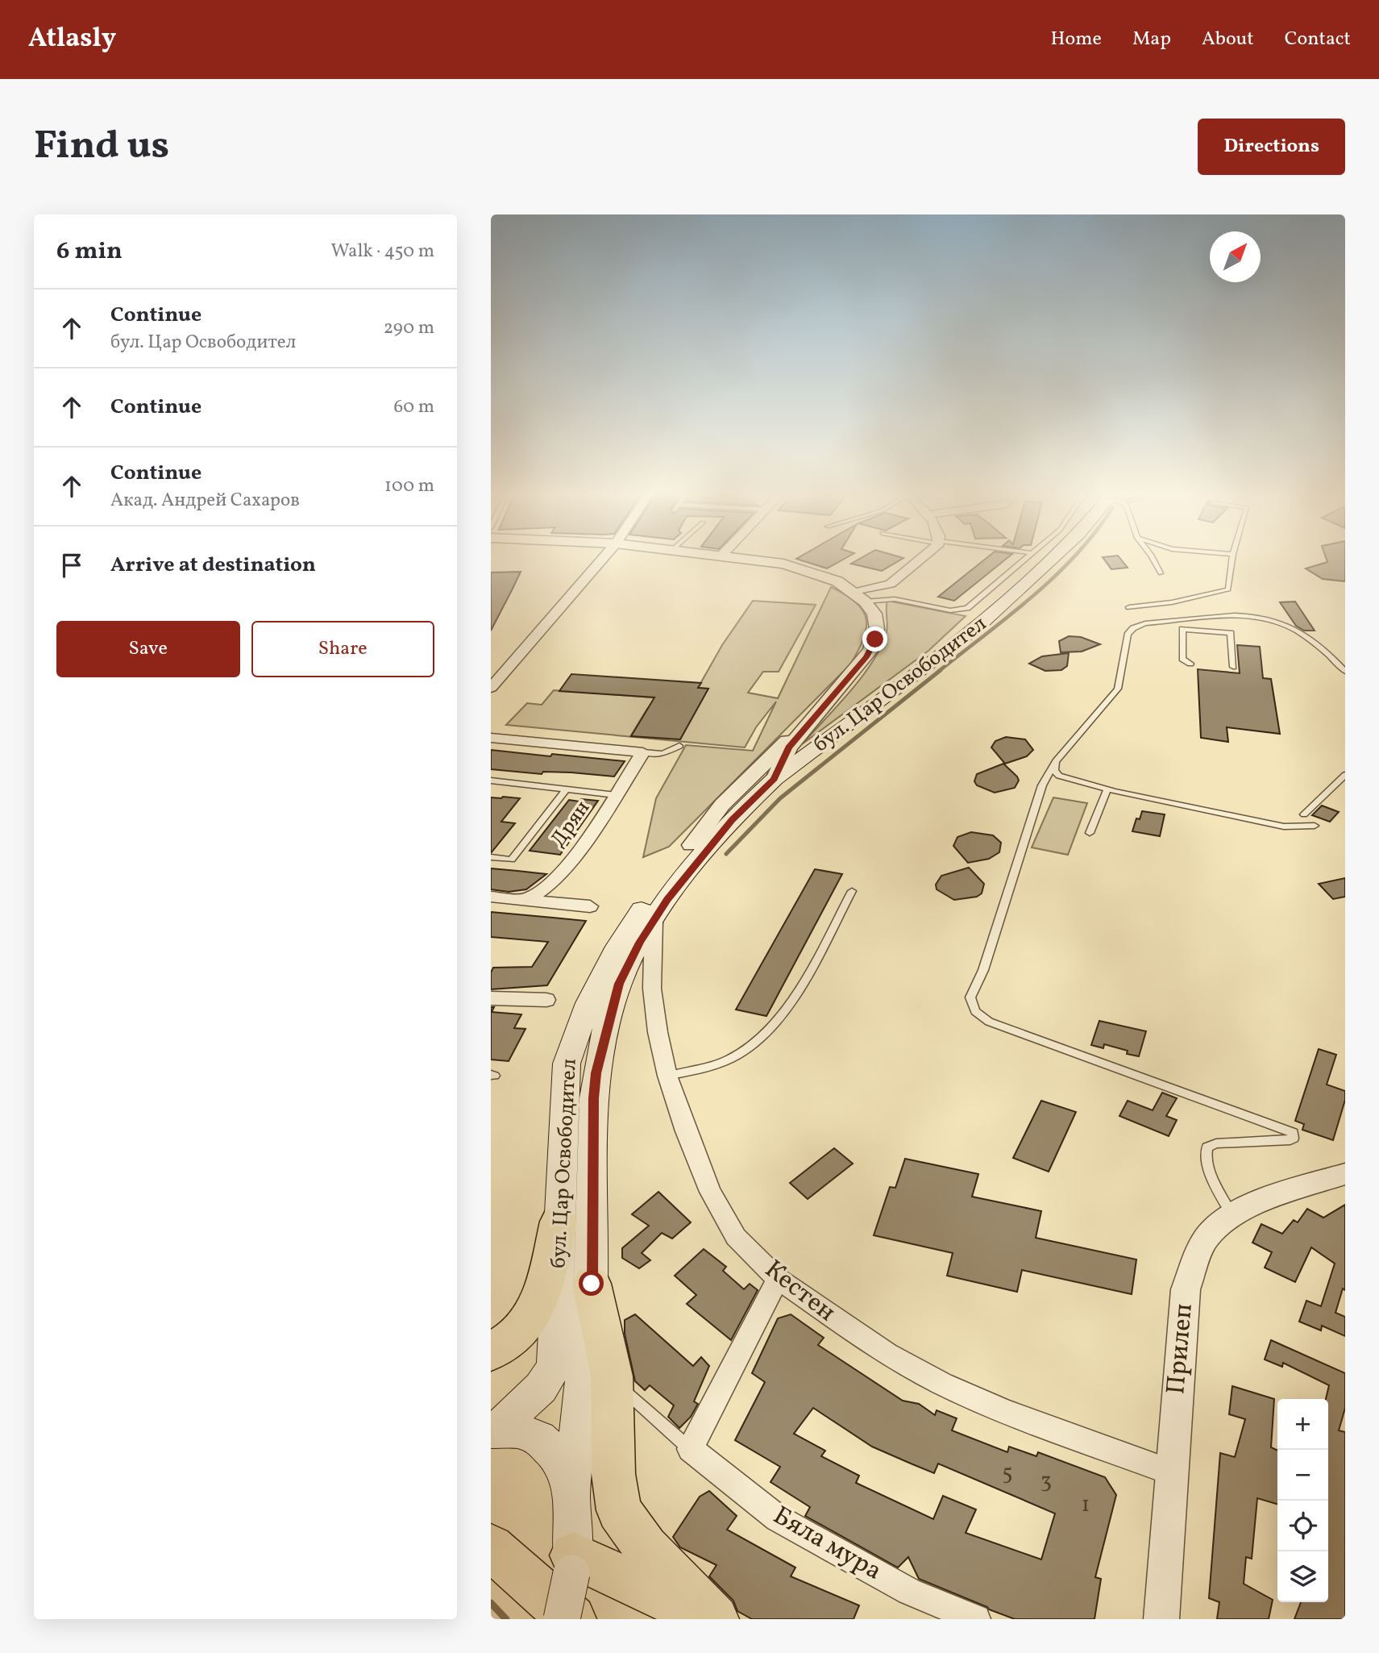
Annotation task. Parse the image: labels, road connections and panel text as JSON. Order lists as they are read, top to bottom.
{
  "streets": {
    "main road": ["бул. Цар Освободител"],
    "street": [
      "Дрян",
      "Кестен",
      "Прилеп",
      "Бяла мура"
    ]
  },
  "crossings": [
    ["бул. Цар Освободител", "Кестен"],
    ["Кестен", "Прилеп"]
  ],
  "house_numbers": ["5", "3", "1"],
  "north": "top right",
  "page": {
    "header": "Atlasly",
    "nav": [
      "Home",
      "Map",
      "About",
      "Contact"
    ],
    "buttons": [
      "Directions",
      ["Save", "Share"]
    ],
    "title": "Find us",
    "heading": ["6 min", "Walk · 450 m"],
    "list": [
      ["Continue", "бул. Цар Освободител", "290 m"],
      ["Continue", "60 m"],
      ["Continue", "Акад. Андрей Сахаров", "100 m"],
      "Arrive at destination"
    ],
    "map_buttons": ["+", "−"]
  }
}
